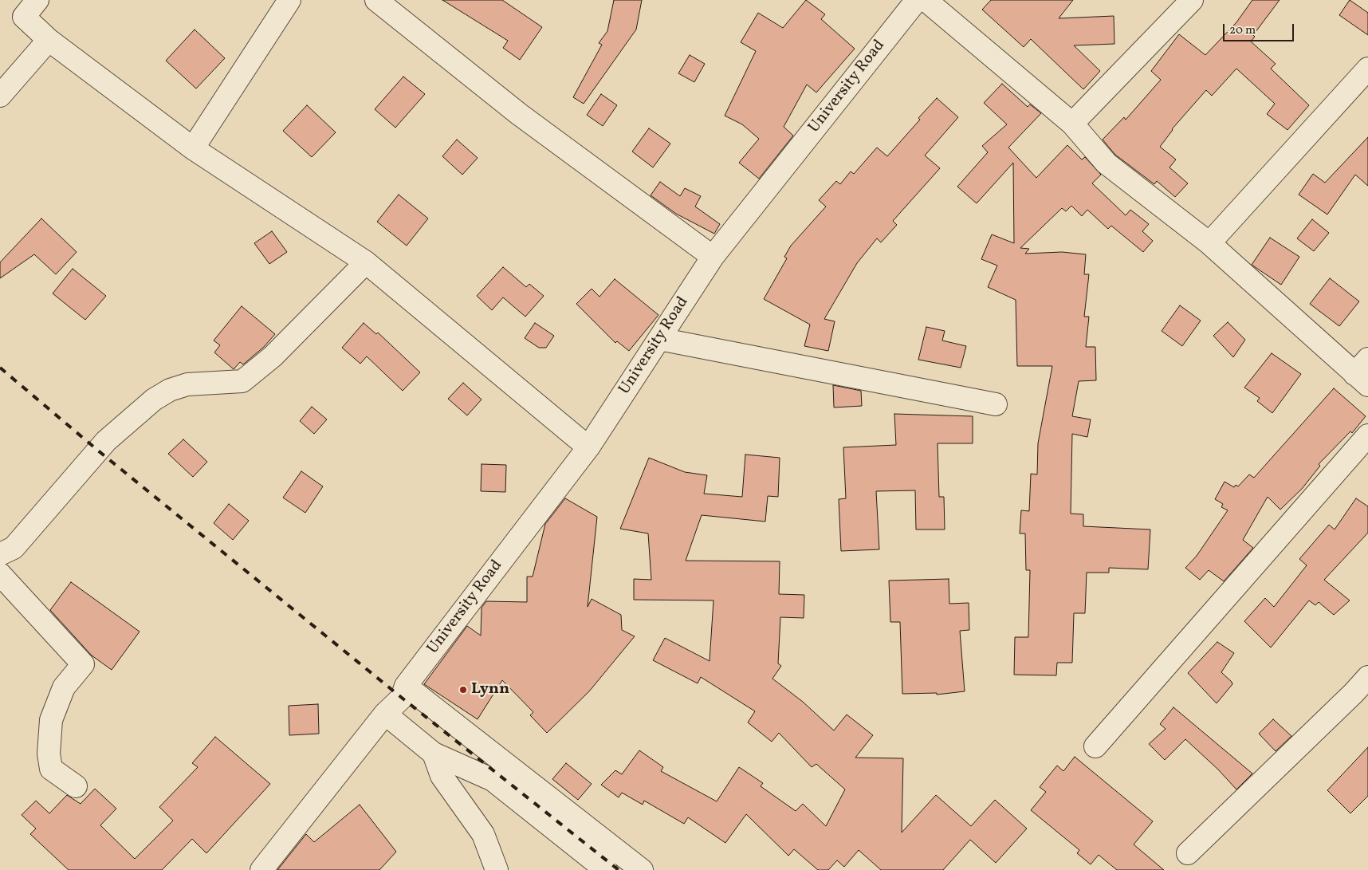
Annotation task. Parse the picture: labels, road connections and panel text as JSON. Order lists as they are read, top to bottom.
{
  "streets": {
    "street": ["University Road"]
  },
  "places": ["Lynn"],
  "scale_bar": "20 m"
}
